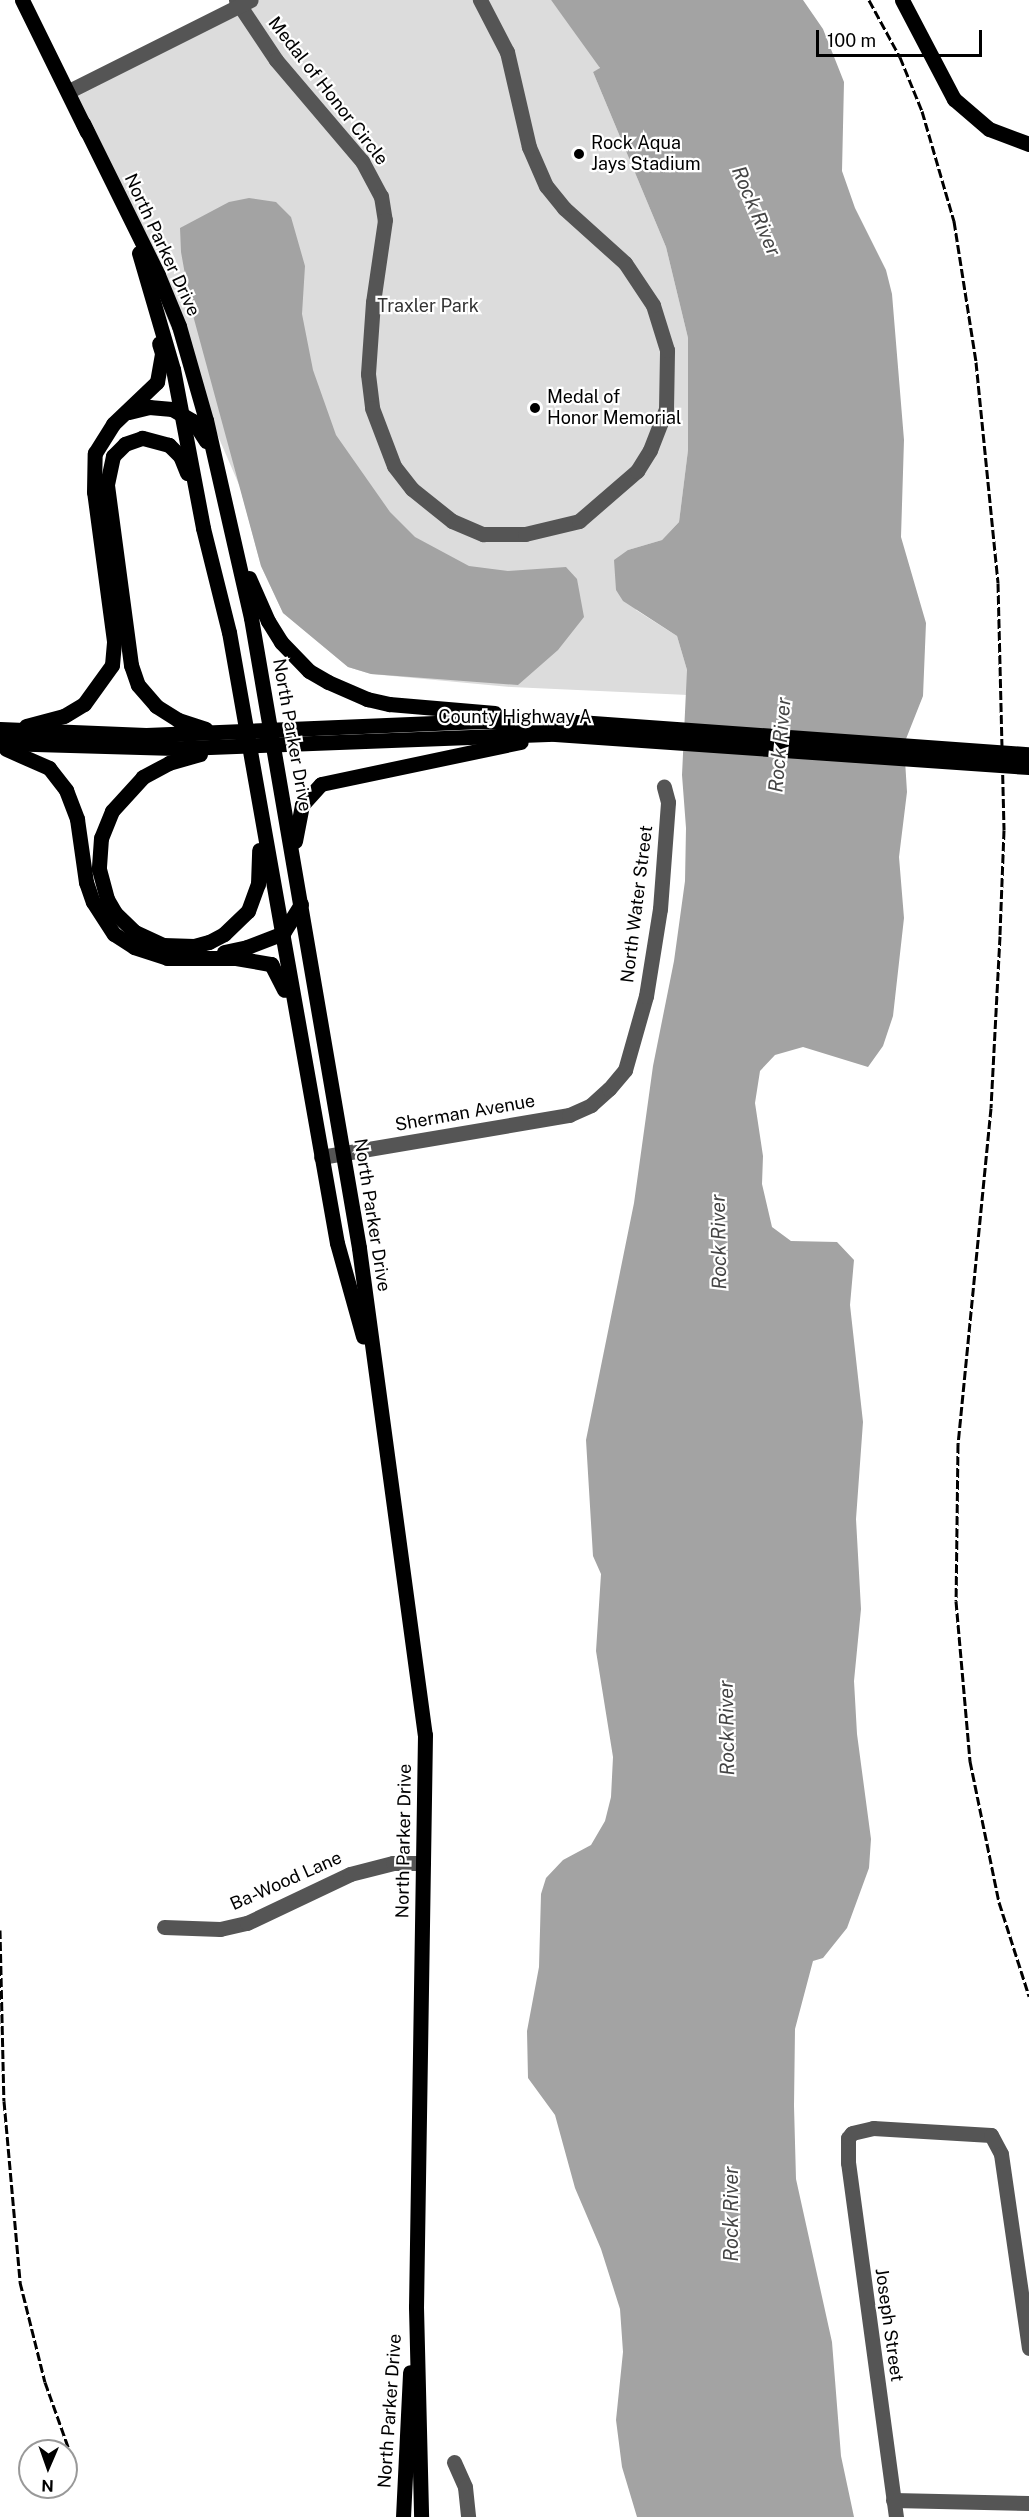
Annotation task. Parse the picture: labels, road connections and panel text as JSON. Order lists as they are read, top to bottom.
{
  "streets": {
    "main road": ["North Parker Drive", "County Highway A"],
    "street": [
      "Medal of Honor Circle",
      "North Water Street",
      "Sherman Avenue",
      "Ba-Wood Lane",
      "Joseph Street"
    ]
  },
  "crossings": [
    ["North Parker Drive", "Sherman Avenue"],
    ["North Parker Drive", "Ba-Wood Lane"],
    ["North Water Street", "Sherman Avenue"]
  ],
  "water": ["Rock River"],
  "parks": ["Traxler Park"],
  "places": ["Rock Aqua Jays Stadium", "Medal of Honor Memorial"],
  "scale_bar": "100 m",
  "north": "bottom"
}
